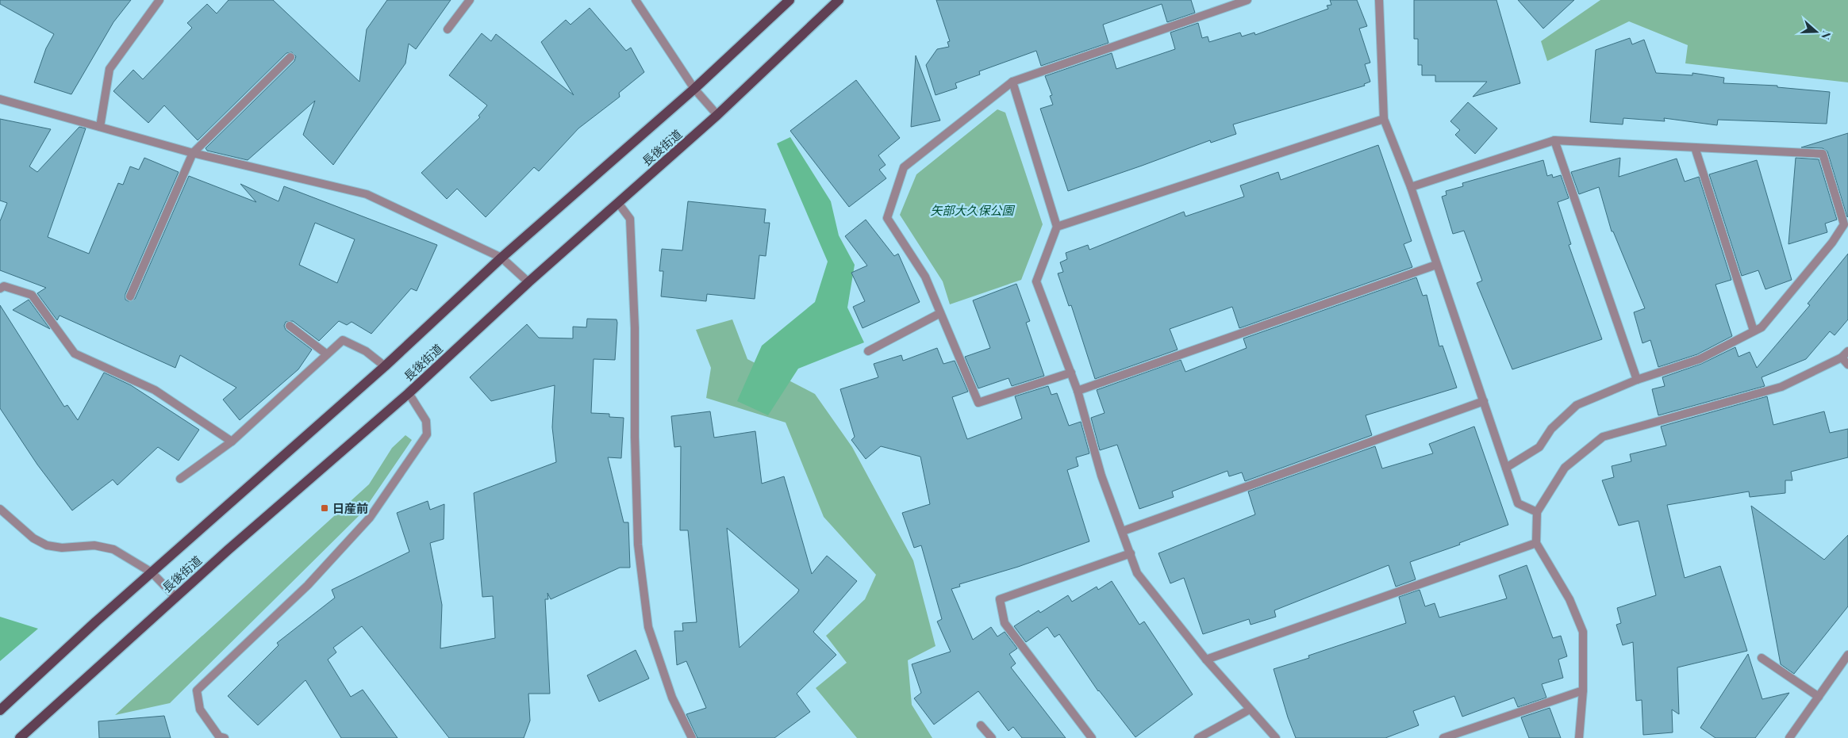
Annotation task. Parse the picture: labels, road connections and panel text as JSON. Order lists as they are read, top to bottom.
{
  "streets": {
    "main road": ["長後街道"]
  },
  "parks": ["矢部大久保公園"],
  "places": {
    "transit": ["日産前"]
  },
  "north": "right"
}
